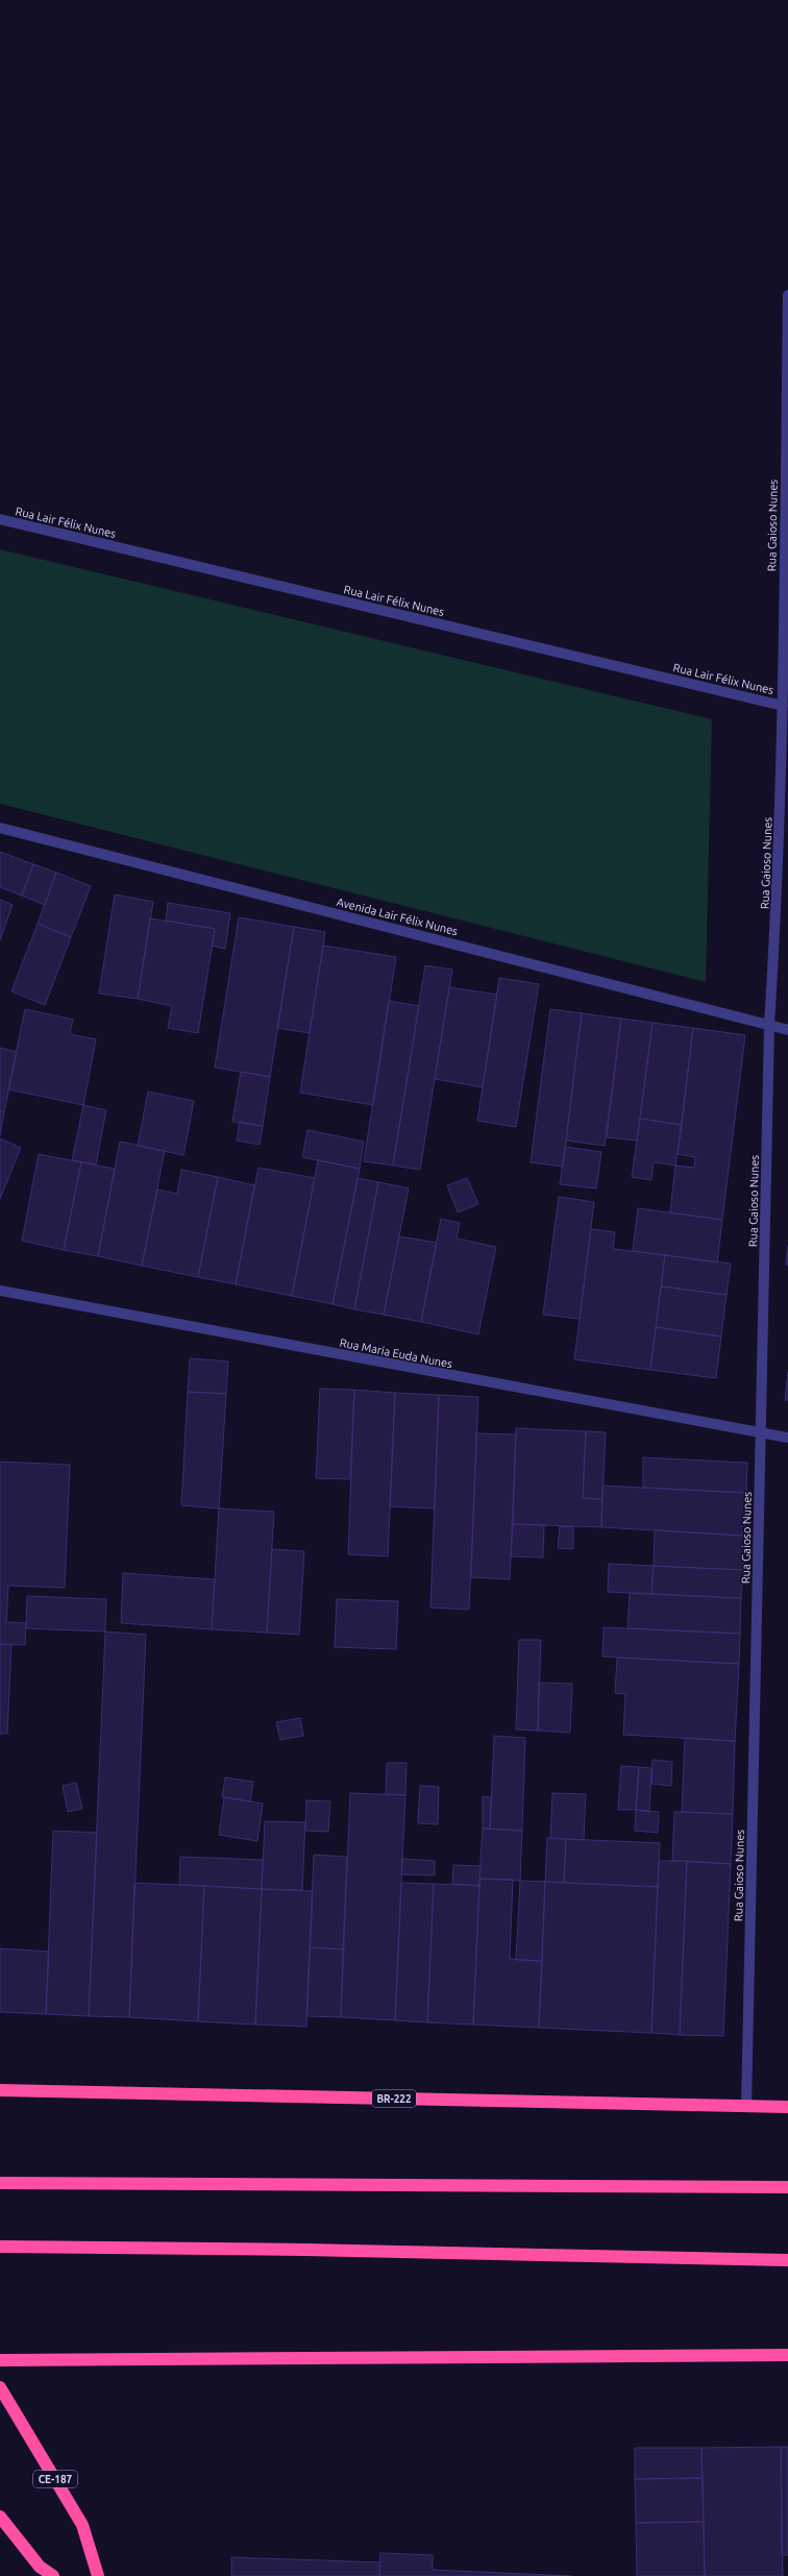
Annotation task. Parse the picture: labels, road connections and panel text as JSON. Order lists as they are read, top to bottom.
{
  "streets": {
    "highway": ["BR-222", "CE-187"],
    "street": [
      "Rua Lair Félix Nunes",
      "Rua Gaioso Nunes",
      "Avenida Lair Félix Nunes",
      "Rua Maria Euda Nunes"
    ]
  },
  "crossings": [
    ["Rua Lair Félix Nunes", "Rua Gaioso Nunes"],
    ["Rua Gaioso Nunes", "Avenida Lair Félix Nunes"],
    ["Rua Gaioso Nunes", "Rua Maria Euda Nunes"],
    ["Rua Gaioso Nunes", "BR-222"]
  ]
}
